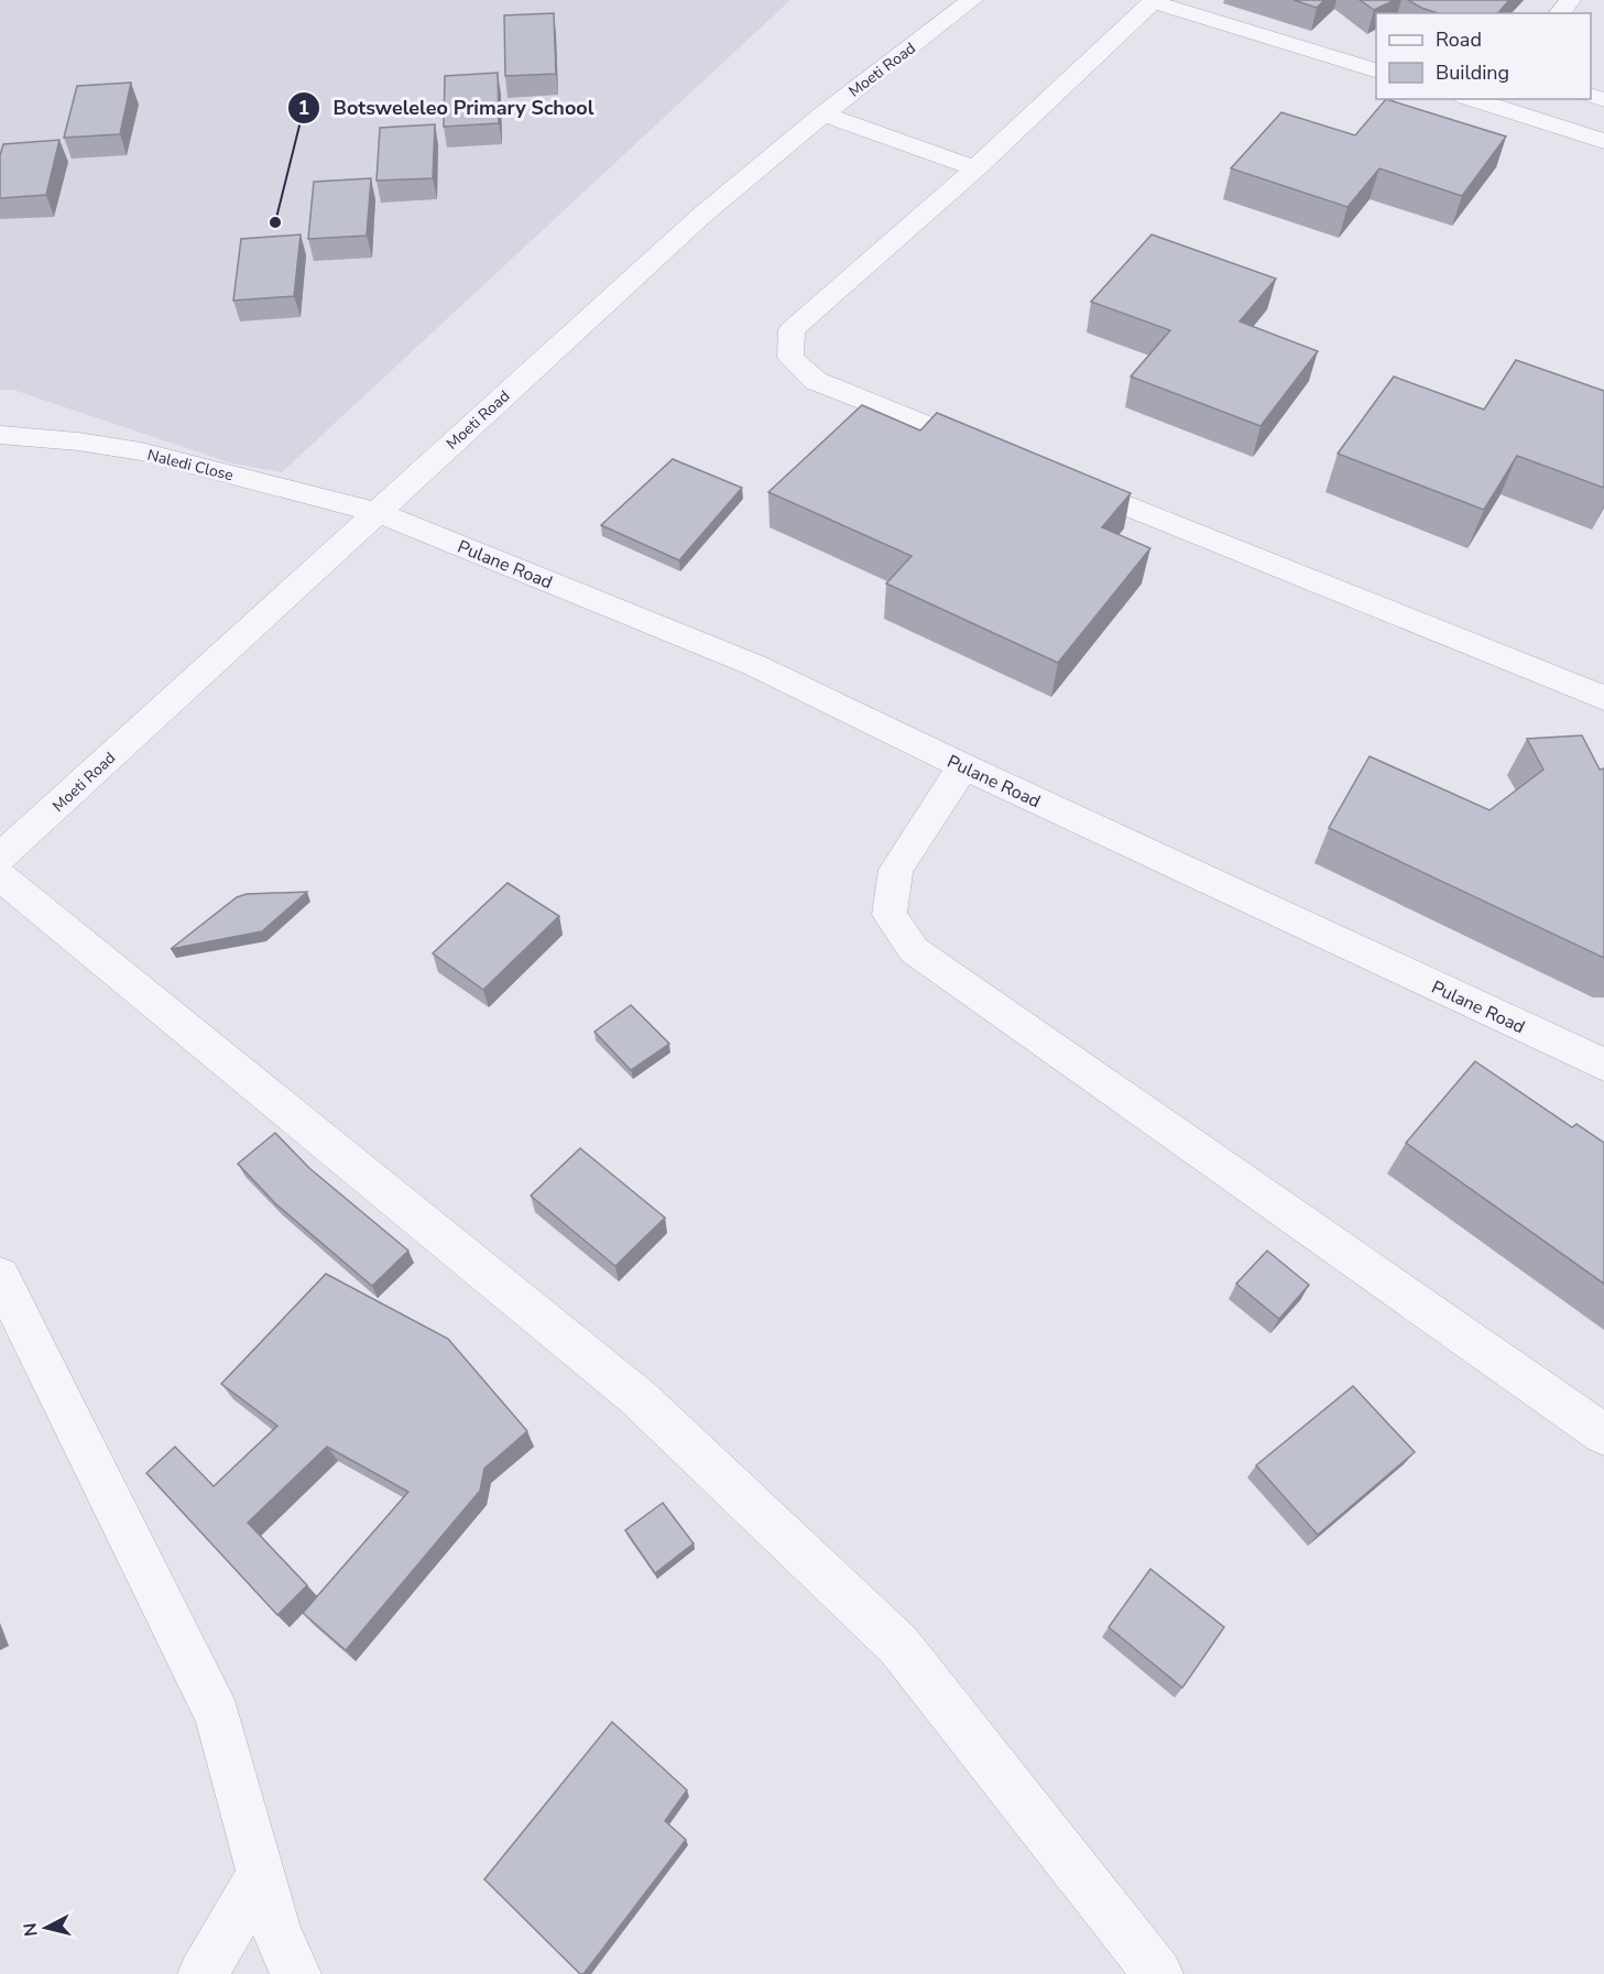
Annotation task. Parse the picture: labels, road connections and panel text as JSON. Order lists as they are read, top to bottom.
{
  "streets": {
    "street": ["Moeti Road", "Naledi Close", "Pulane Road"]
  },
  "crossings": [
    ["Moeti Road", "Naledi Close"],
    ["Moeti Road", "Pulane Road"],
    ["Naledi Close", "Pulane Road"]
  ],
  "places": ["Botsweleleo Primary School"],
  "legend": ["Road", "Building"],
  "north": "left"
}
